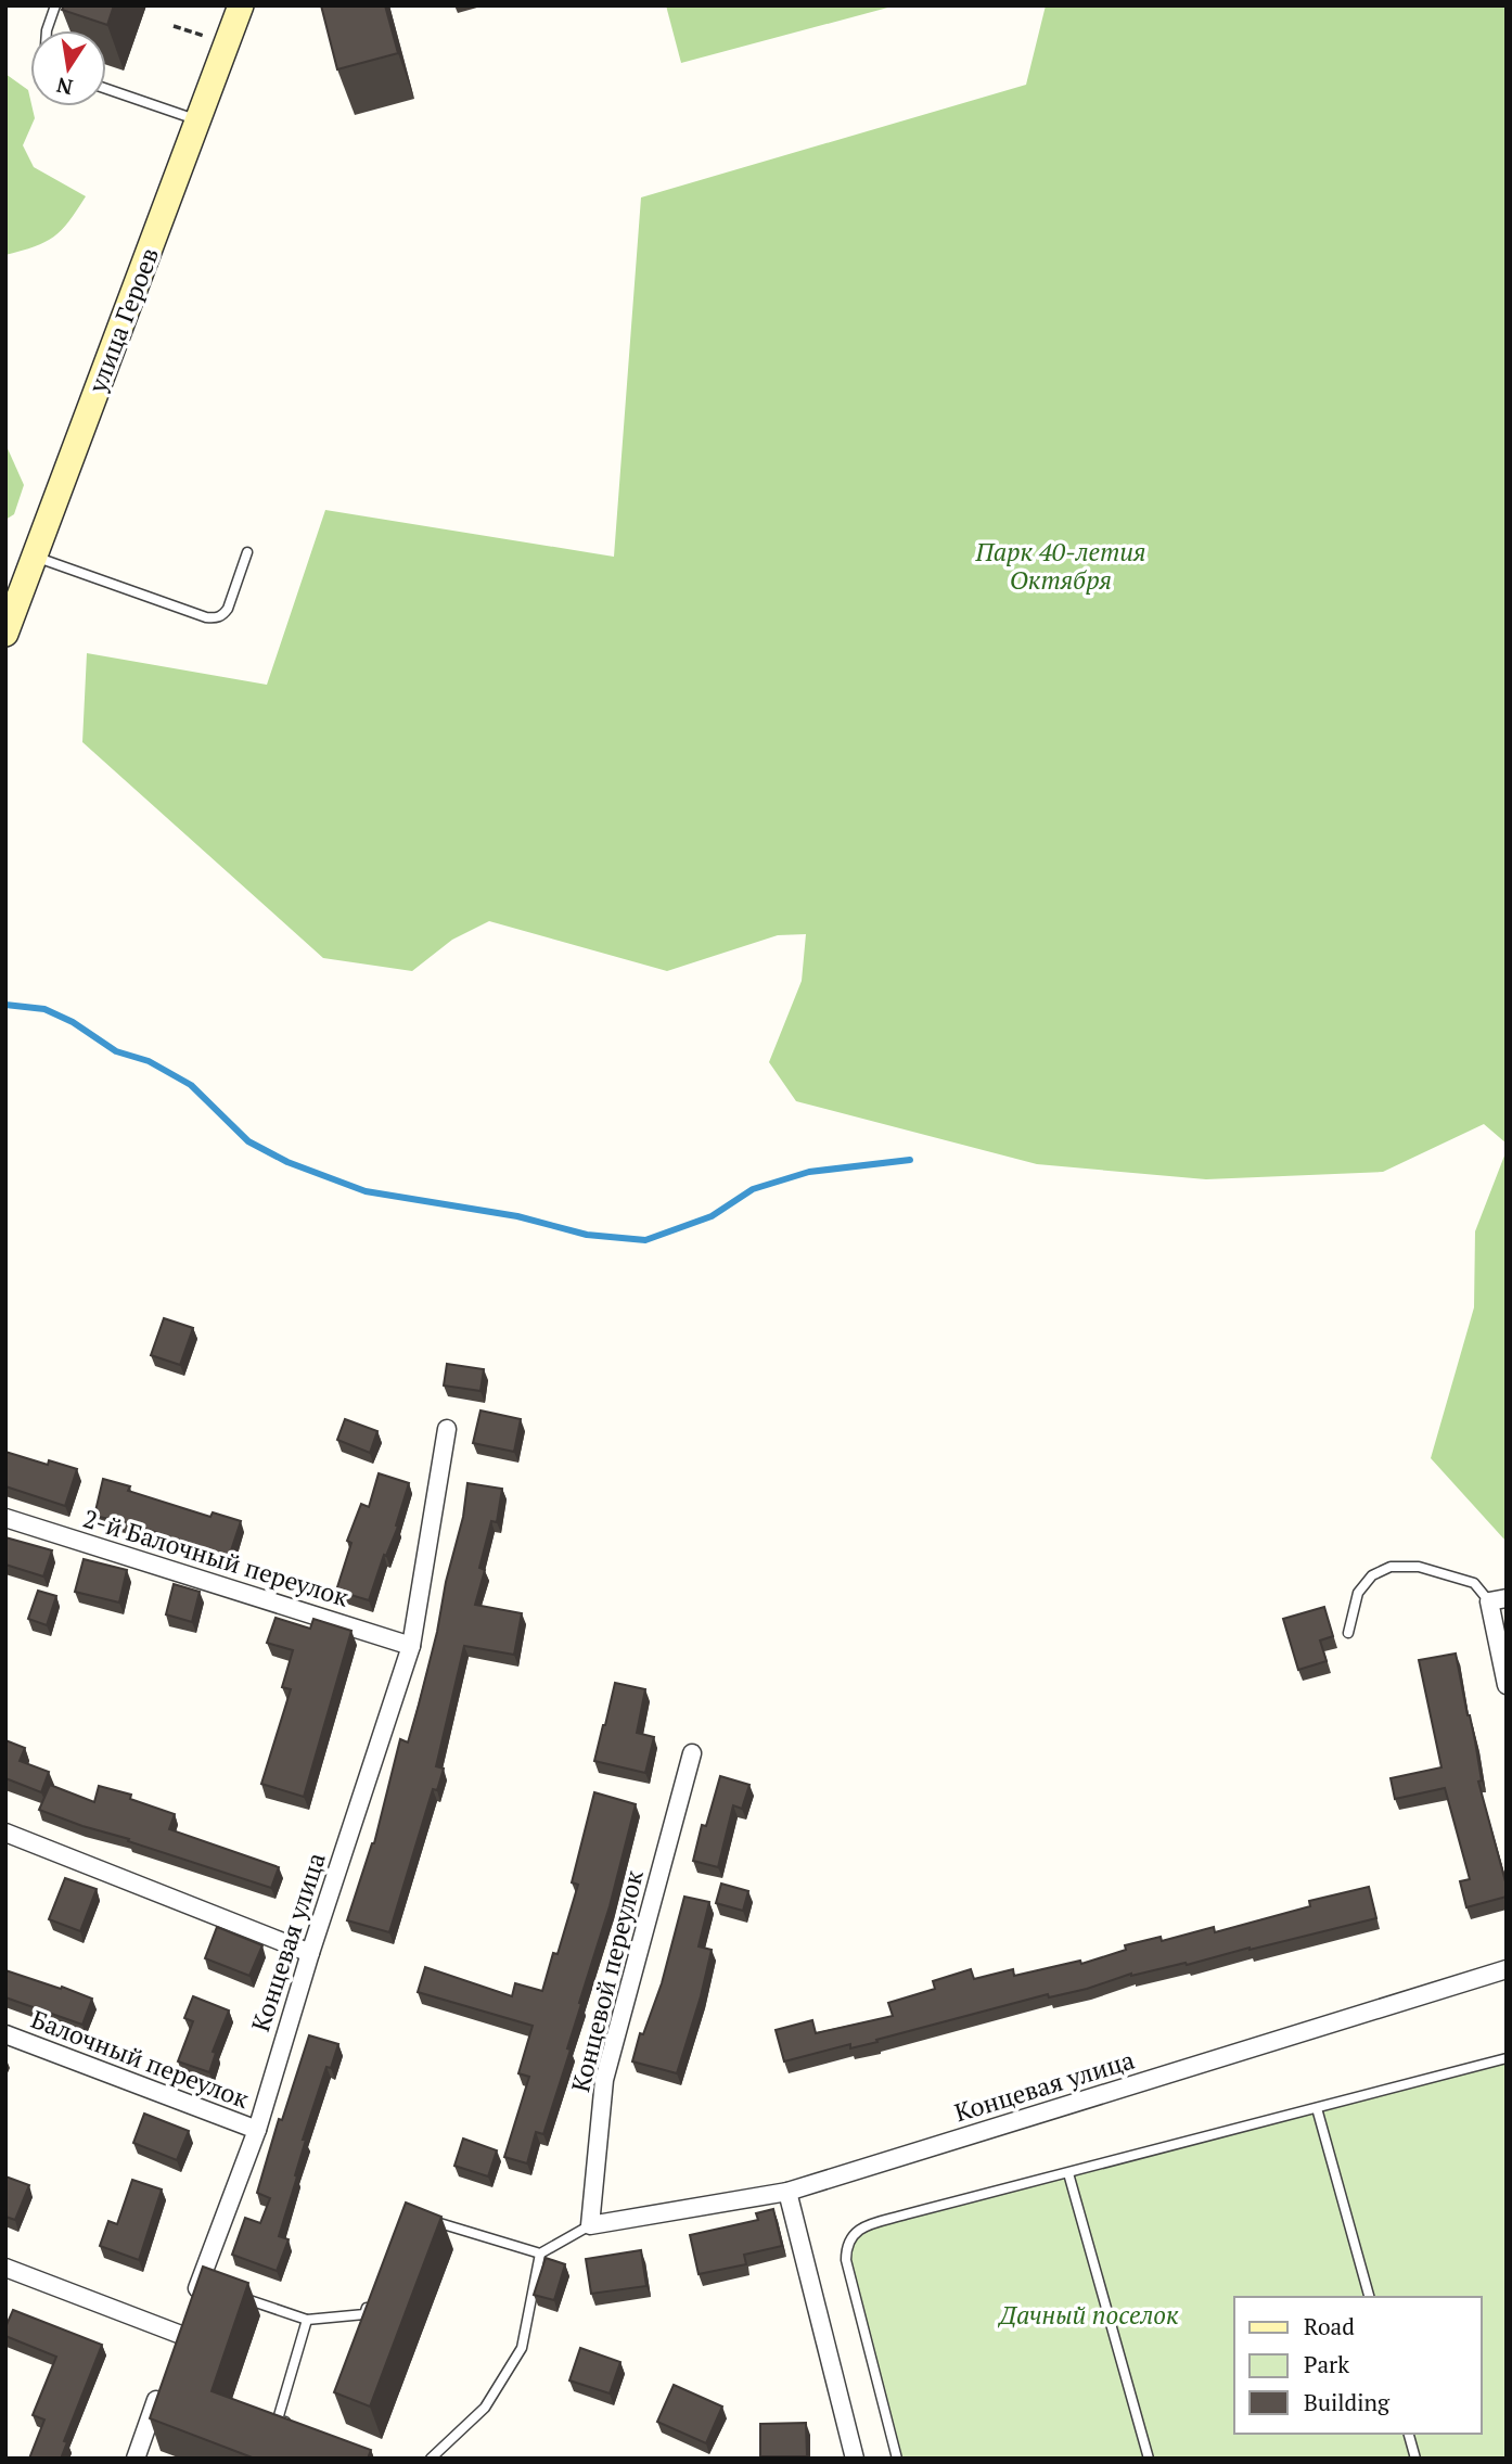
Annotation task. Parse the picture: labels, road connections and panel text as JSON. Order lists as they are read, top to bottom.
{
  "streets": {
    "street": [
      "улица Героев",
      "2-й Балочный переулок",
      "Концевая улица",
      "Концевой переулок",
      "Балочный переулок"
    ]
  },
  "crossings": [
    ["2-й Балочный переулок", "Концевая улица"],
    ["Концевая улица", "Концевой переулок"],
    ["Концевая улица", "Балочный переулок"]
  ],
  "parks": ["Парк 40-летия Октября", "Дачный поселок"],
  "legend": ["Road", "Park", "Building"],
  "north": "bottom"
}
